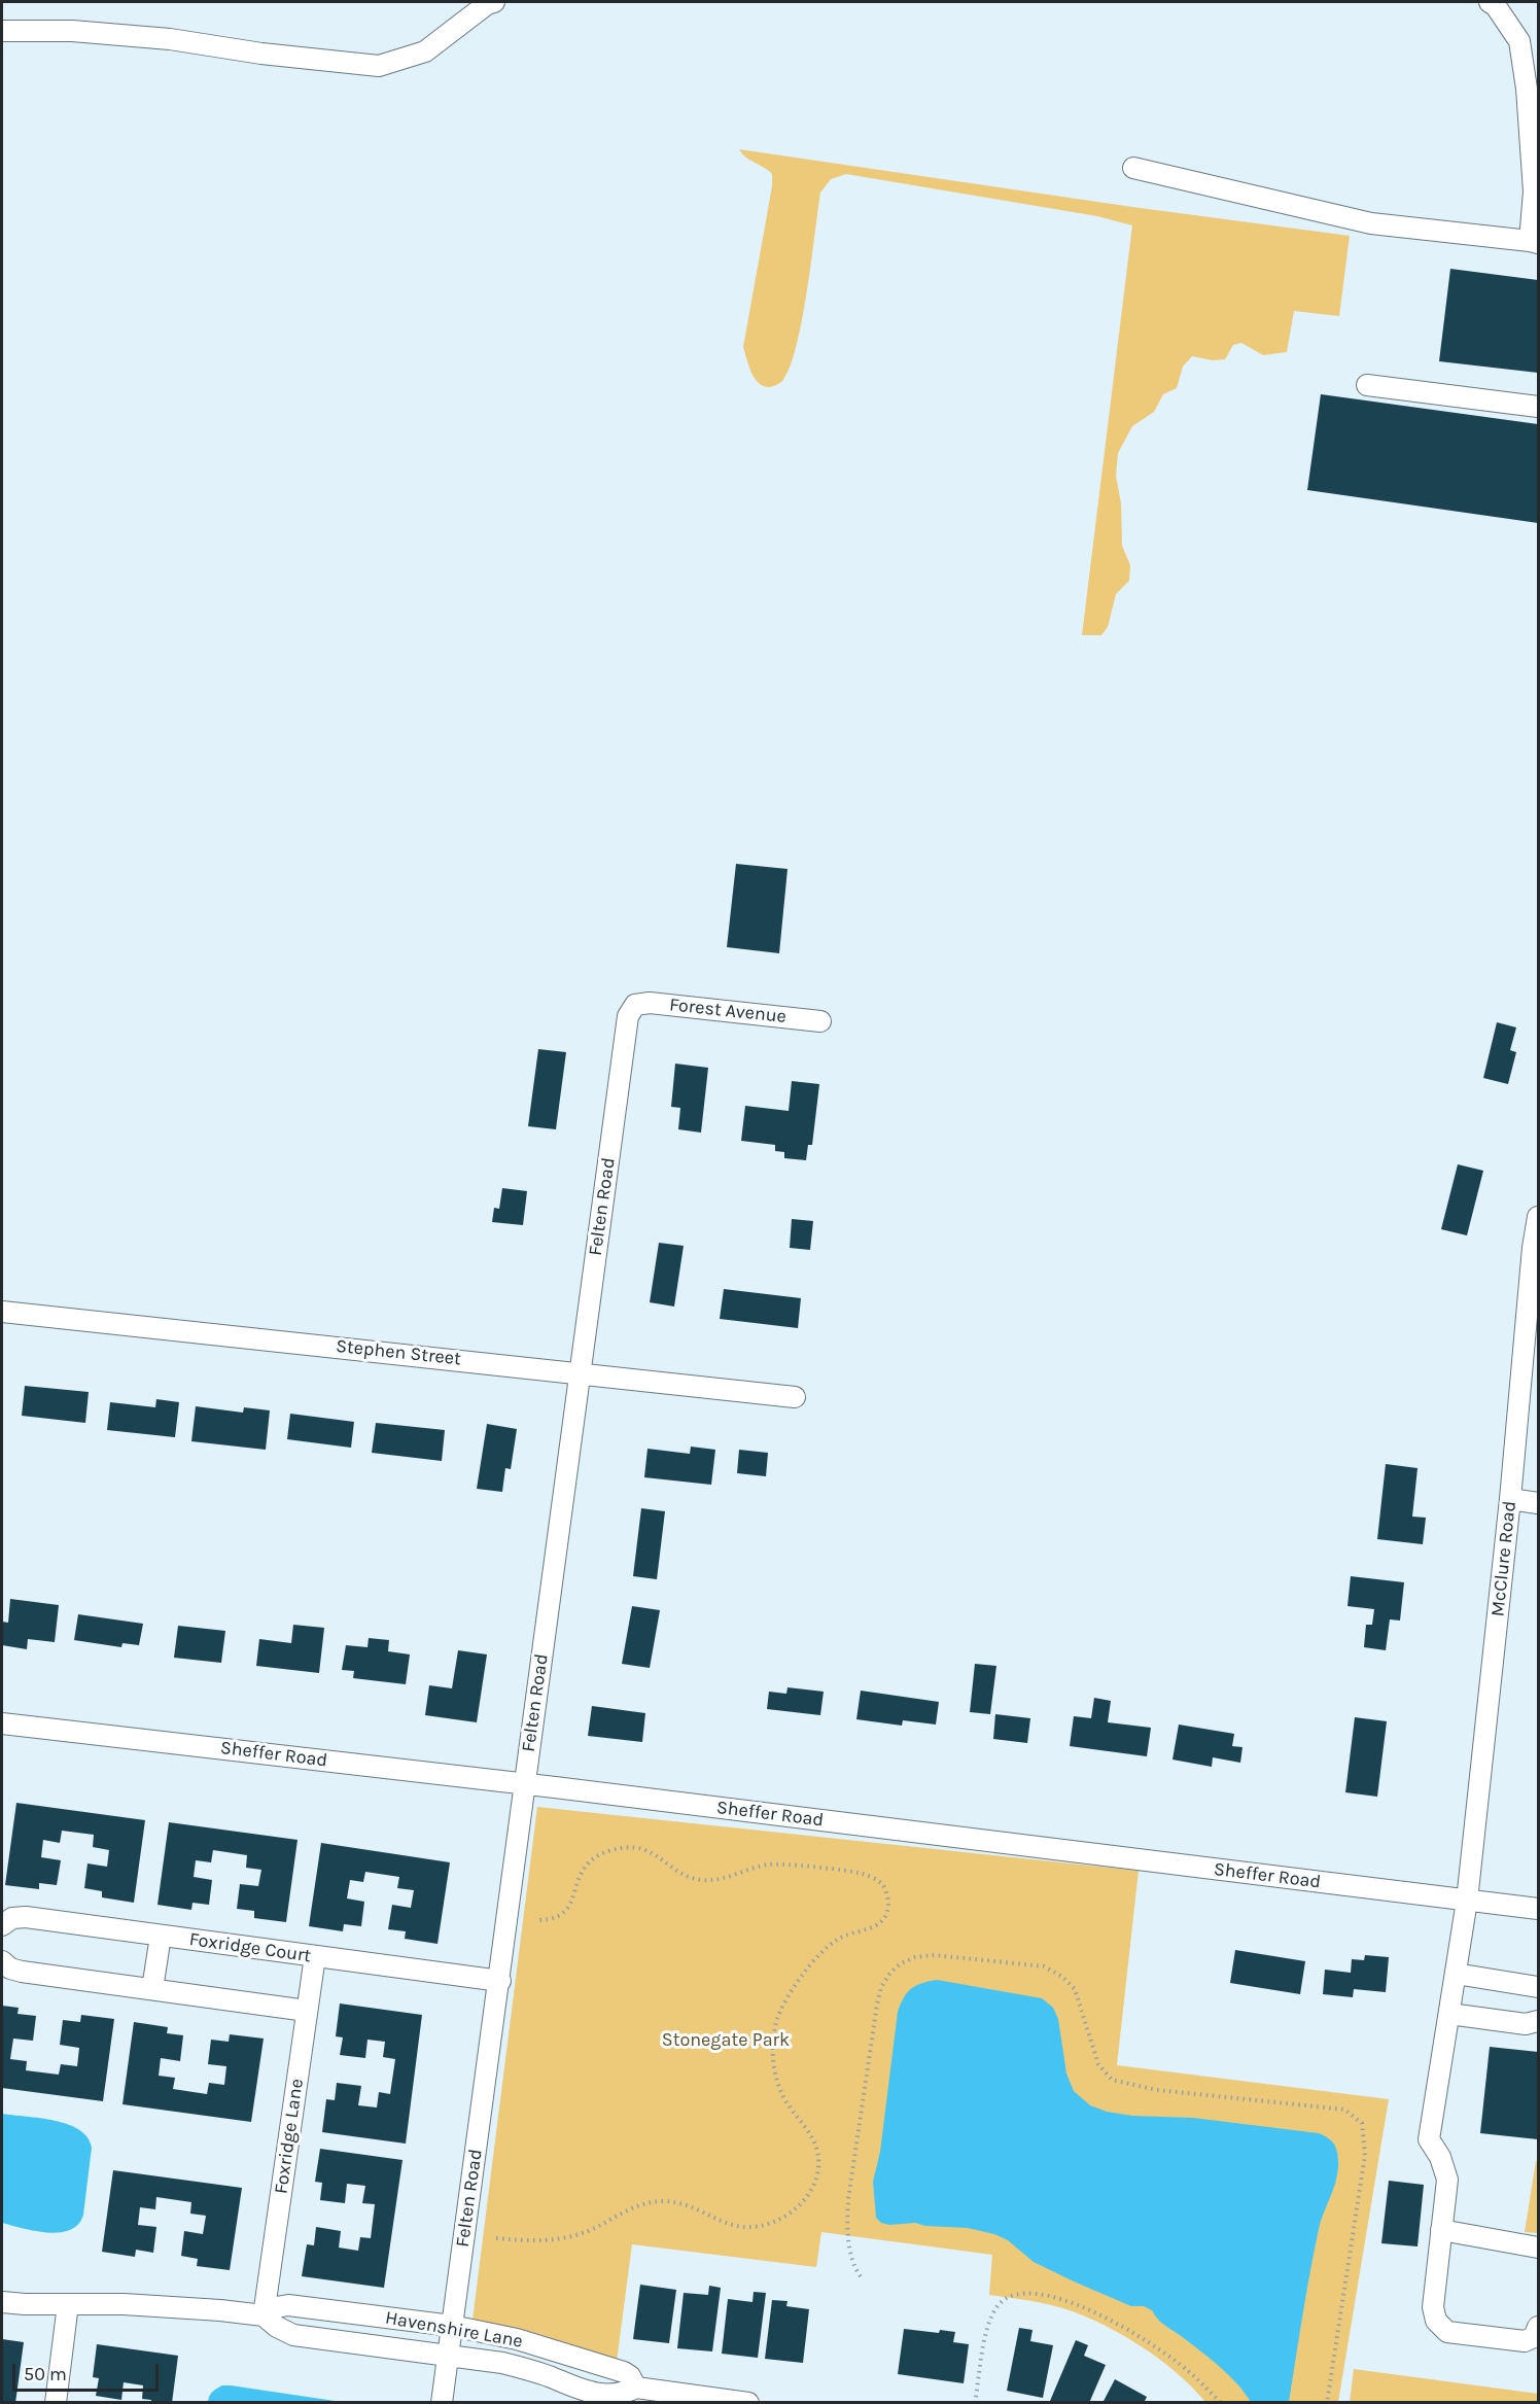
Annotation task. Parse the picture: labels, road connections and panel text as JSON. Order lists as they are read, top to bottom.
{
  "streets": {
    "street": [
      "Forest Avenue",
      "Felten Road",
      "Stephen Street",
      "McClure Road",
      "Sheffer Road",
      "Foxridge Court",
      "Foxridge Lane",
      "Havenshire Lane"
    ]
  },
  "crossings": [
    ["Forest Avenue", "Felten Road"],
    ["Felten Road", "Stephen Street"],
    ["Felten Road", "Sheffer Road"],
    ["Felten Road", "Foxridge Court"],
    ["Felten Road", "Havenshire Lane"],
    ["McClure Road", "Sheffer Road"],
    ["Foxridge Court", "Foxridge Lane"],
    ["Foxridge Lane", "Havenshire Lane"]
  ],
  "parks": ["Stonegate Park"],
  "scale_bar": "50 m"
}
